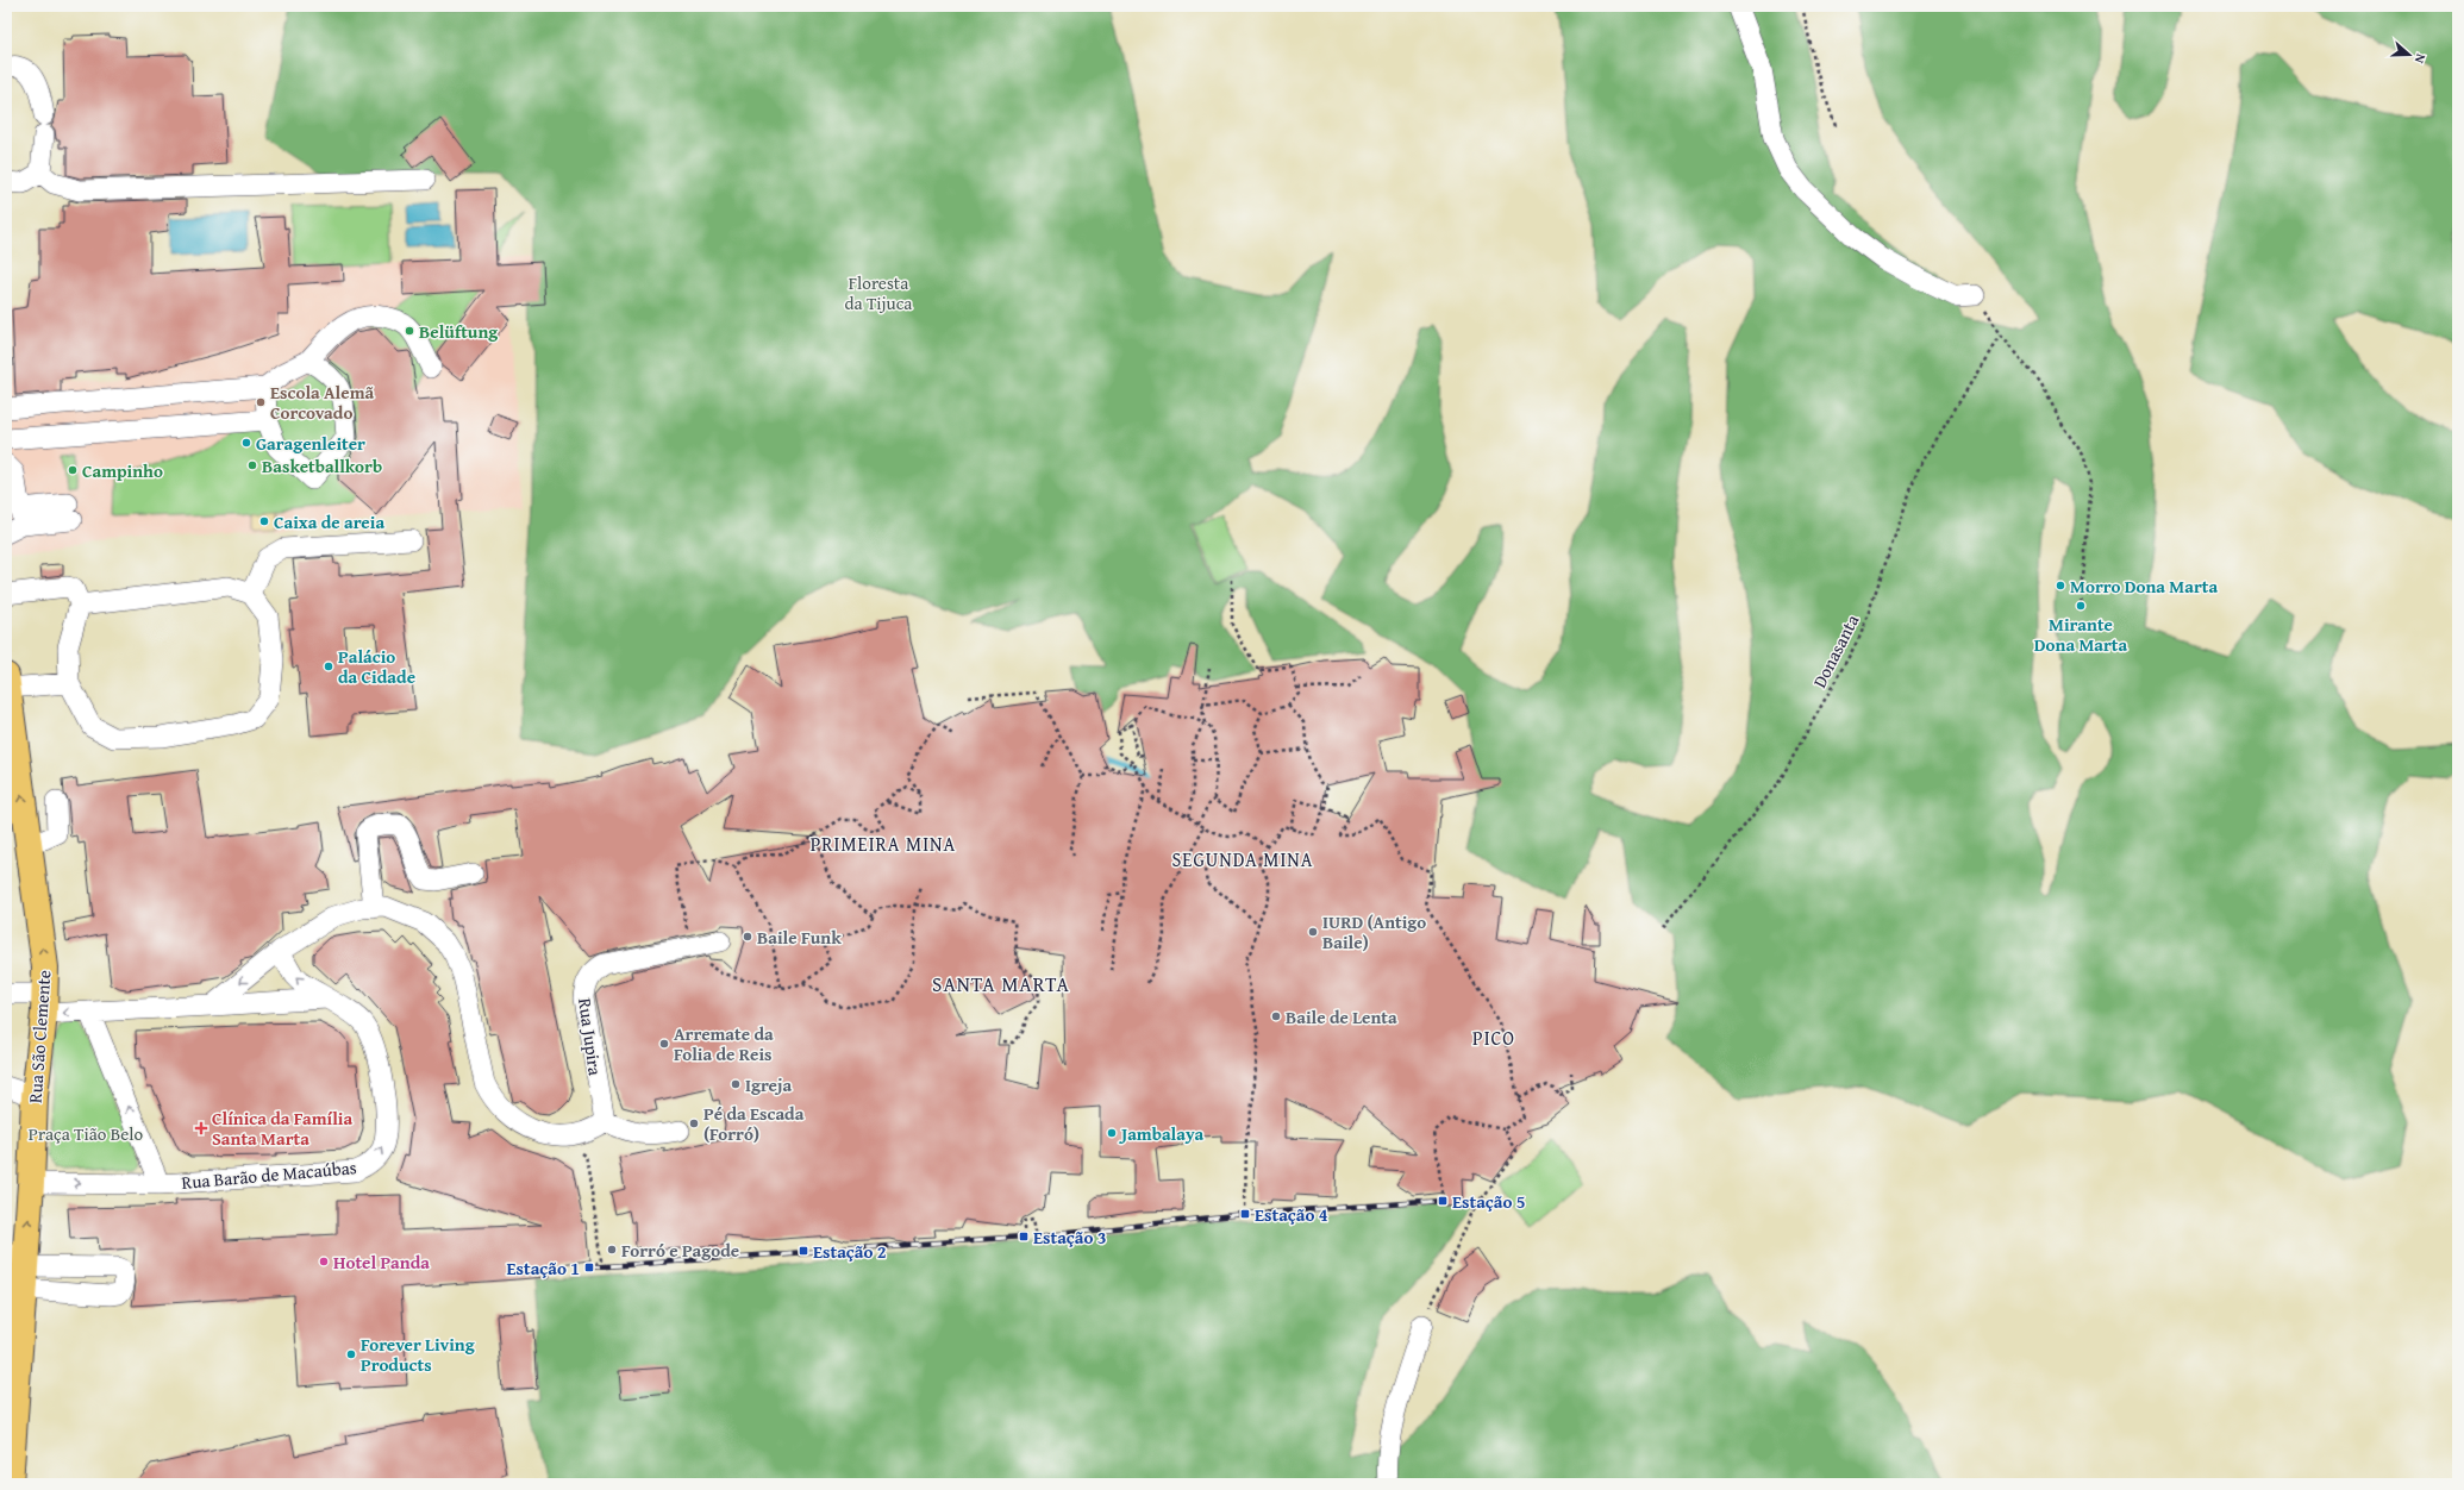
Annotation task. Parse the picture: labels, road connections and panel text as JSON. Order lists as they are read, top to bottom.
{
  "streets": {
    "main road": ["Rua São Clemente"],
    "street": ["Rua Jupira", "Rua Barão de Macaúbas"],
    "path": ["Donasanta"]
  },
  "crossings": [
    ["Rua São Clemente", "Rua Barão de Macaúbas"]
  ],
  "one_way": ["Rua São Clemente"],
  "districts": [
    "PRIMEIRA MINA",
    "SEGUNDA MINA",
    "SANTA MARTA",
    "PICO"
  ],
  "parks": ["Floresta da Tijuca", "Praça Tião Belo"],
  "places": {
    "other": [
      "Belüftung",
      "Escola Alemã Corcovado",
      "Garagenleiter",
      "Basketballkorb",
      "Campinho",
      "Caixa de areia",
      "Morro Dona Marta",
      "Mirante Dona Marta",
      "Palácio da Cidade",
      "IURD (Antigo Baile)",
      "Baile Funk",
      "Baile de Lenta",
      "Arremate da Folia de Reis",
      "Igreja",
      "Pé da Escada (Forró)",
      "Jambalaya",
      "Forró e Pagode",
      "Hotel Panda",
      "Forever Living Products"
    ],
    "health": ["Clínica da Família Santa Marta"],
    "transit": [
      "Estação 5",
      "Estação 4",
      "Estação 3",
      "Estação 2",
      "Estação 1"
    ]
  },
  "north": "right"
}
